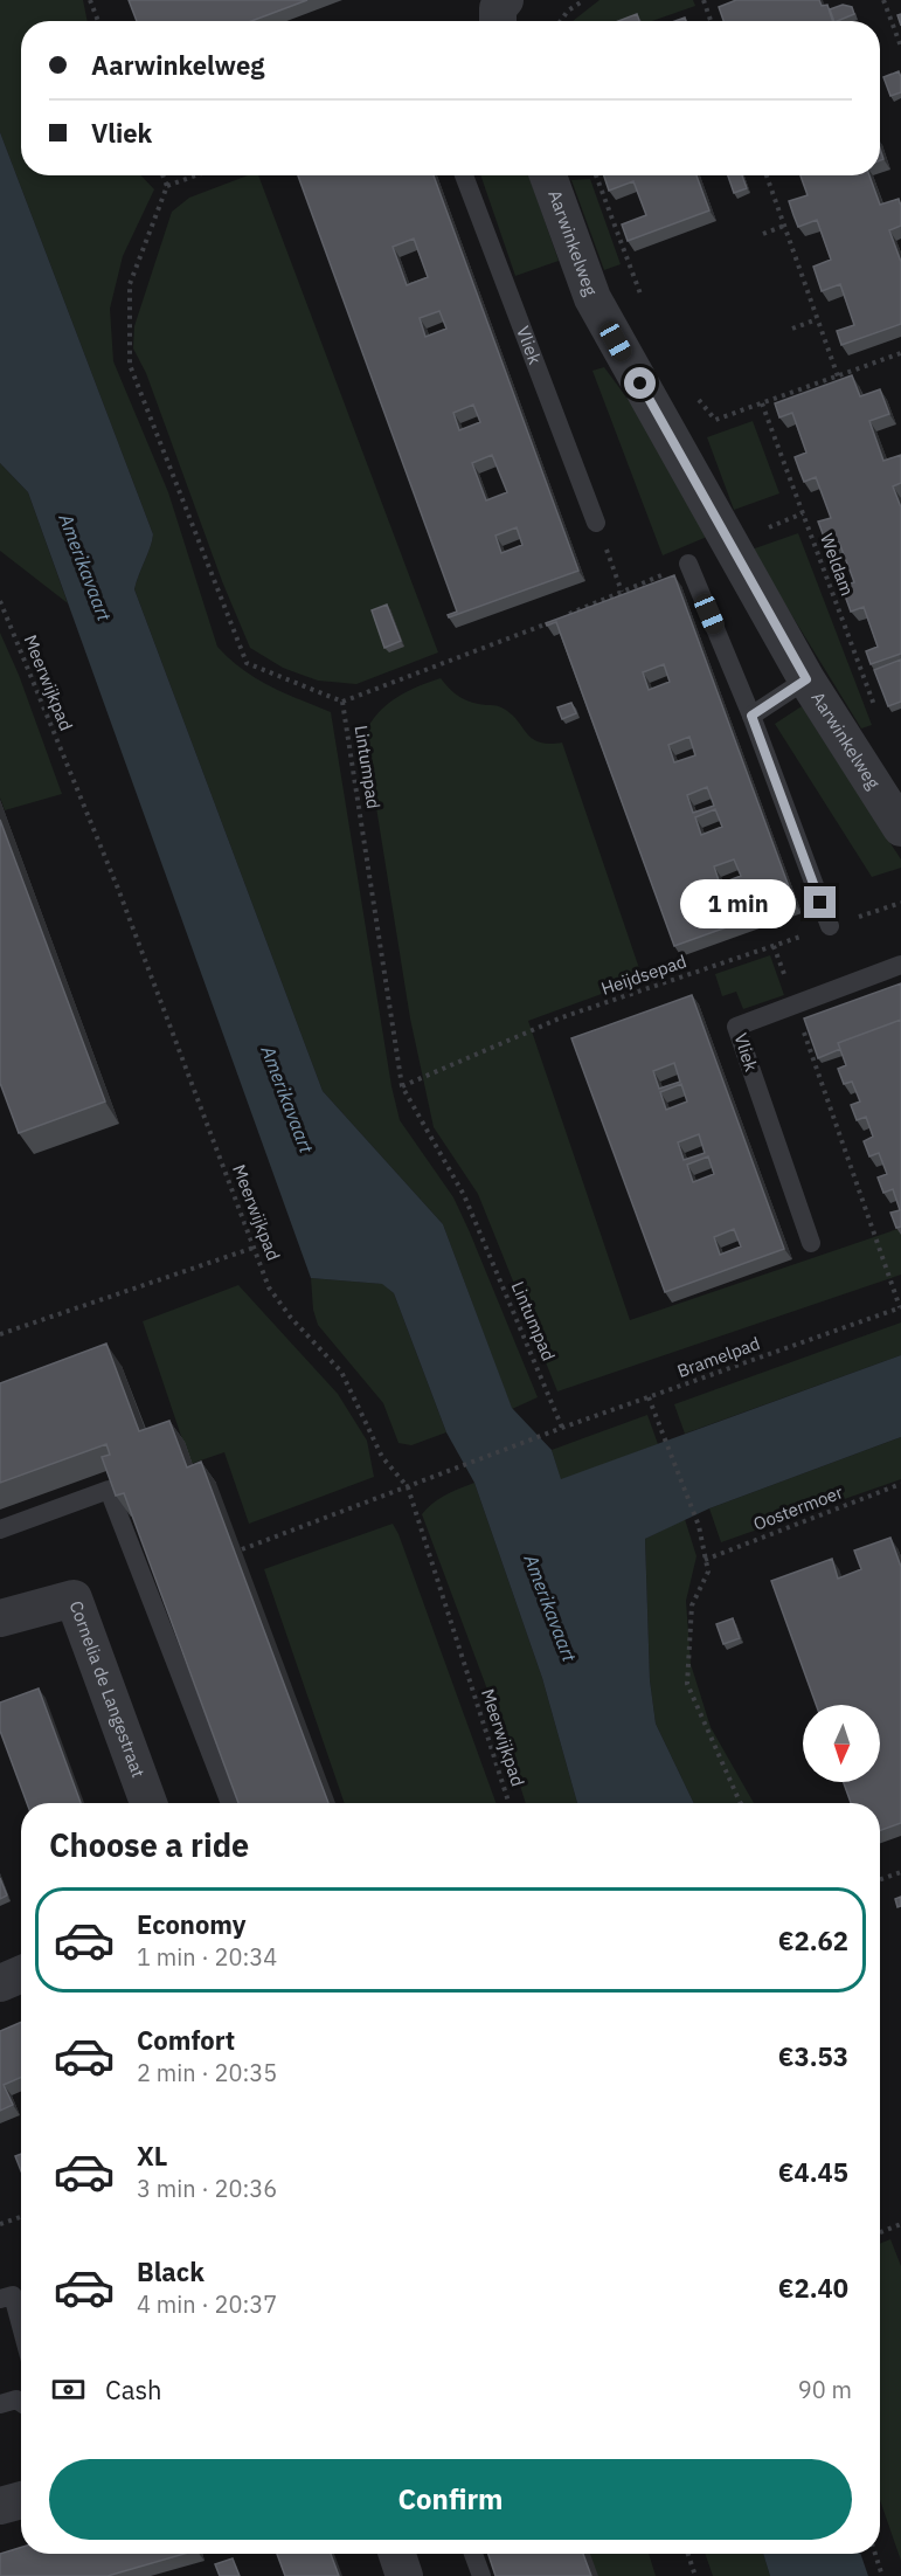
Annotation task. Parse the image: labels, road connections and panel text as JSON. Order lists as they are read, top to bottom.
{
  "streets": {
    "street": ["Aarwinkelweg", "Cornelia de Langestraat"],
    "lane": ["Vliek"],
    "path": [
      "Weldam",
      "Meerwijkpad",
      "Lintumpad",
      "Heijdsepad",
      "Bramelpad",
      "Oostermoer"
    ]
  },
  "crossings": [
    ["Meerwijkpad", "Bramelpad"],
    ["Lintumpad", "Heijdsepad"],
    ["Lintumpad", "Bramelpad"]
  ],
  "water": ["Amerikavaart"],
  "north": "bottom",
  "page": {
    "banner": ["Aarwinkelweg", "Vliek"],
    "bubble": "1 min",
    "heading": "Choose a ride",
    "list": [
      {
        "name": "Economy",
        "note": "1 min · 20:34",
        "value": "€2.62"
      },
      {
        "name": "Comfort",
        "note": "2 min · 20:35",
        "value": "€3.53"
      },
      {
        "name": "XL",
        "note": "3 min · 20:36",
        "value": "€4.45"
      },
      {
        "name": "Black",
        "note": "4 min · 20:37",
        "value": "€2.40"
      }
    ],
    "pay": ["Cash", "90 m"],
    "buttons": "Confirm"
  }
}
